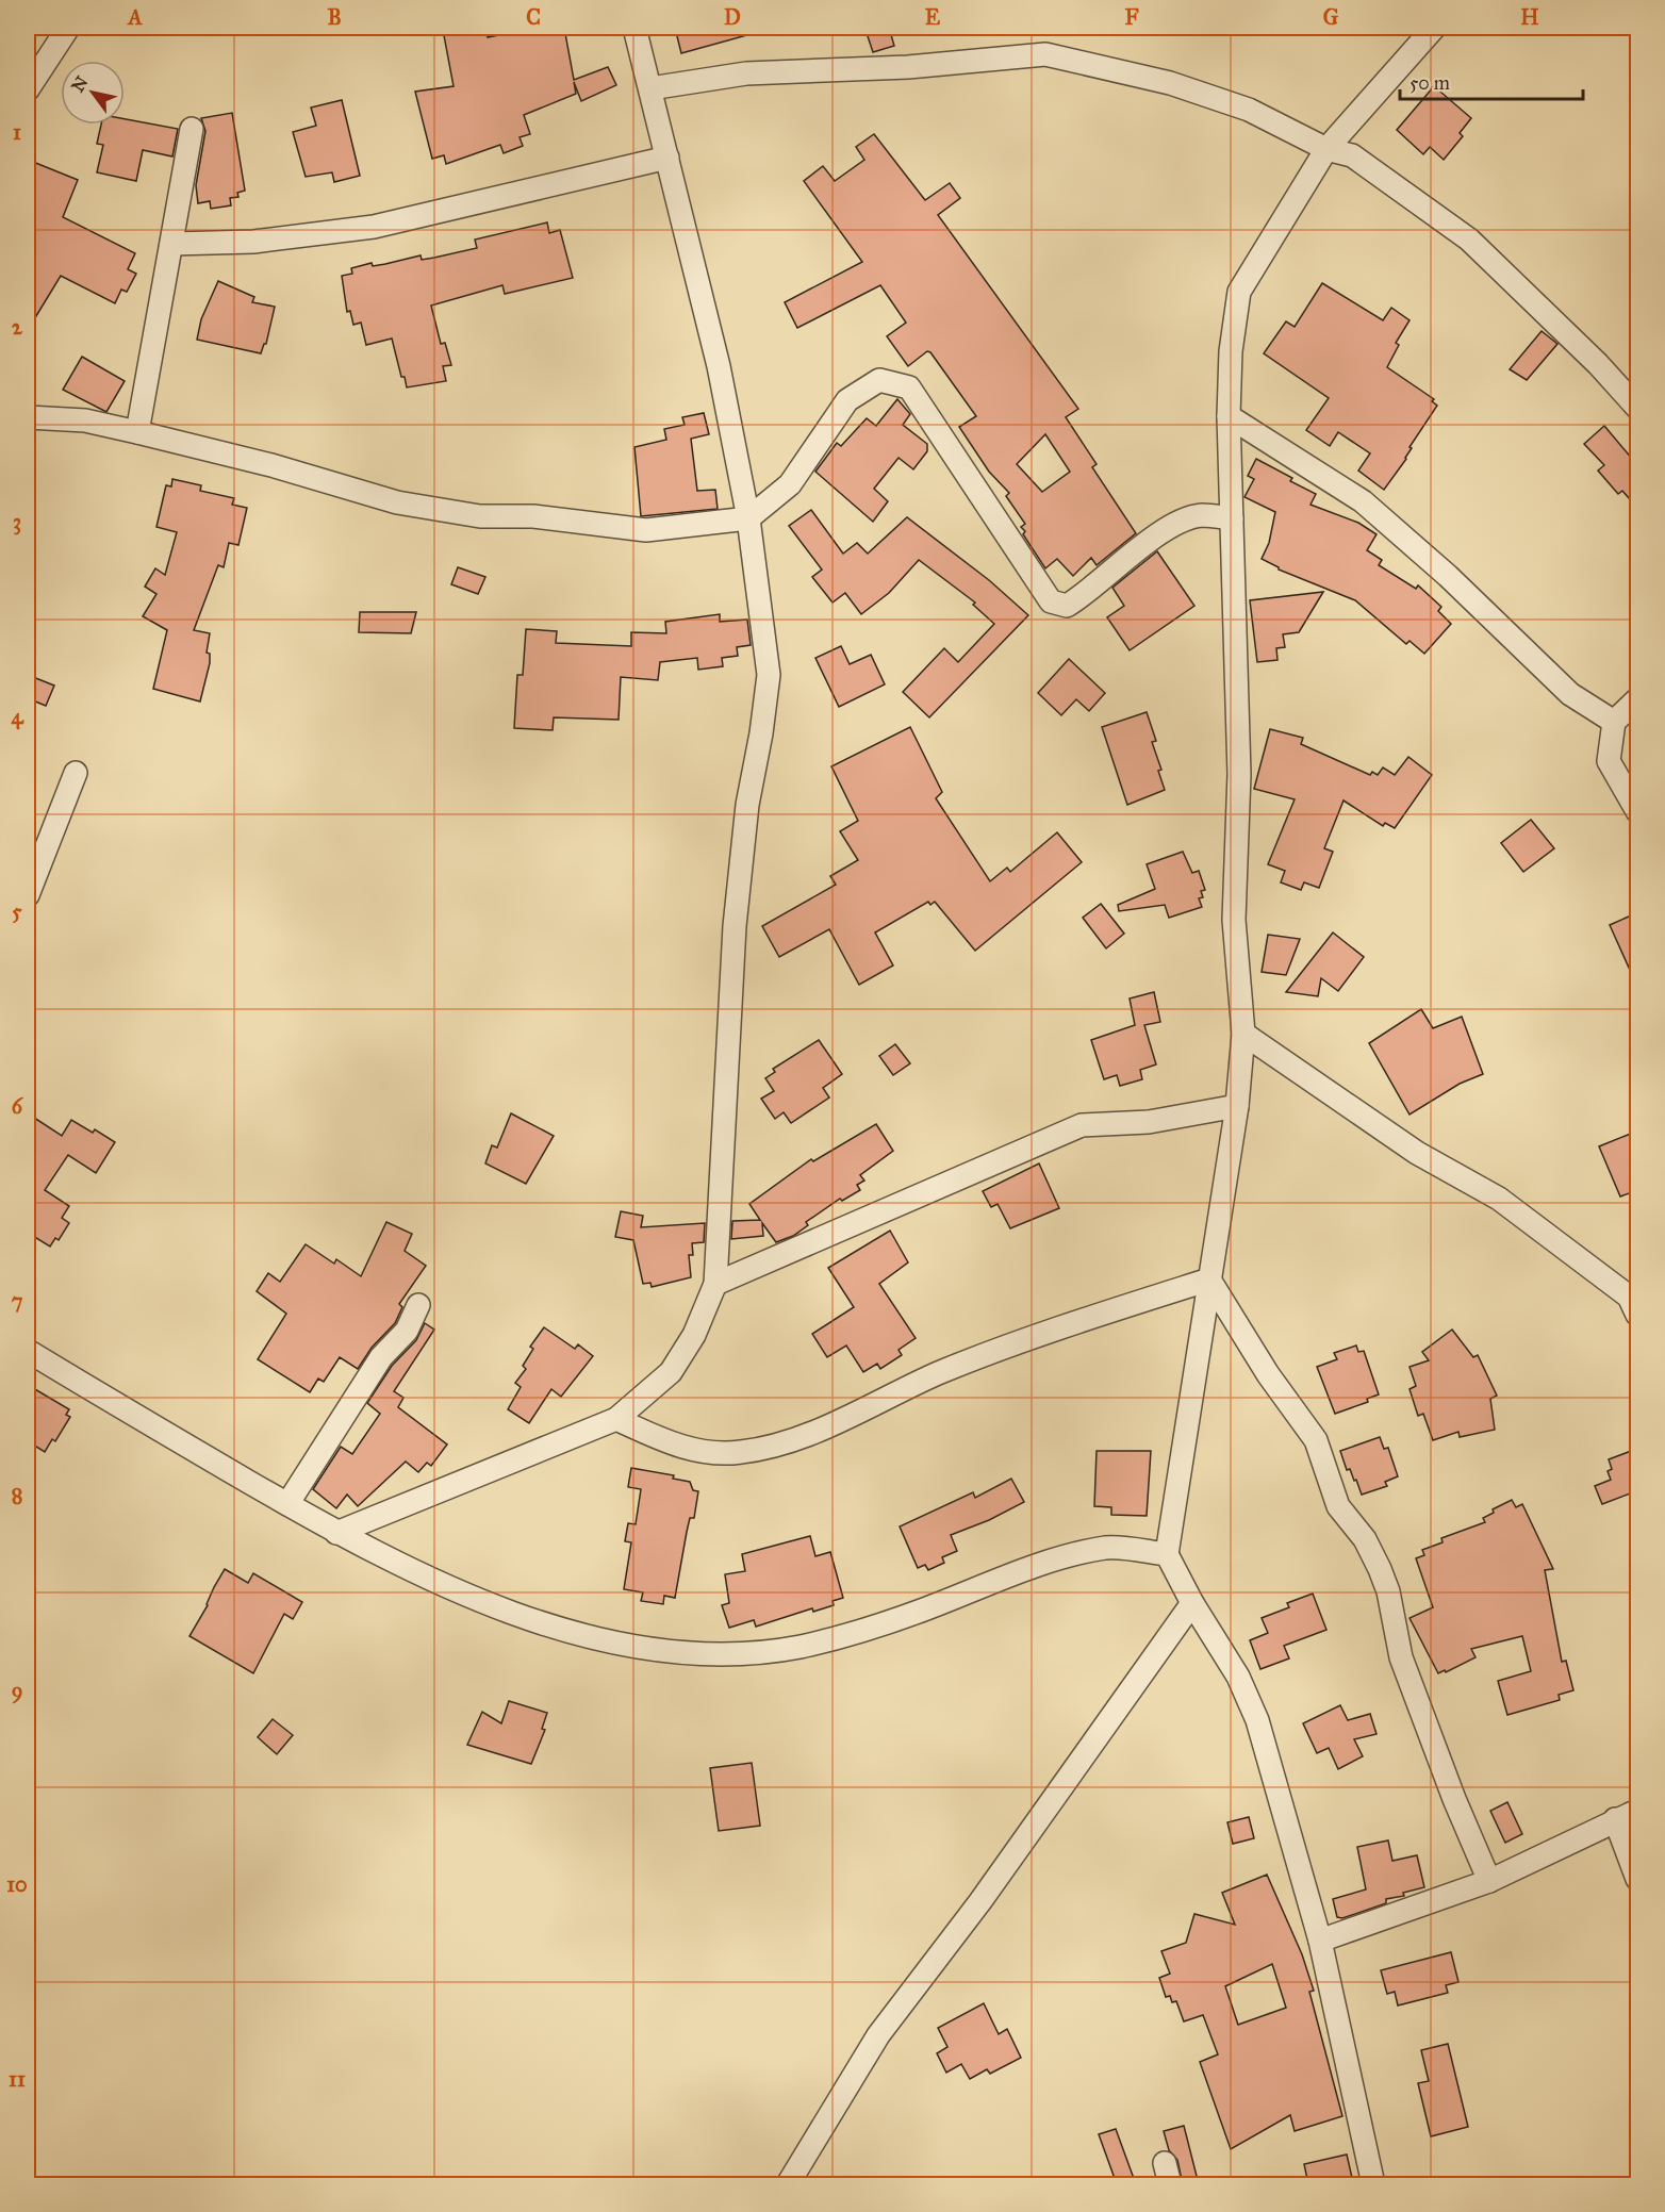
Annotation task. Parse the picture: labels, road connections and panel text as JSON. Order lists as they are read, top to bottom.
{
  "scale_bar": "50 m",
  "north": "top left",
  "grid": {
    "columns": [
      "A",
      "B",
      "C",
      "D",
      "E",
      "F",
      "G",
      "H"
    ],
    "rows": [
      "1",
      "2",
      "3",
      "4",
      "5",
      "6",
      "7",
      "8",
      "9",
      "10",
      "11"
    ]
  }
}
